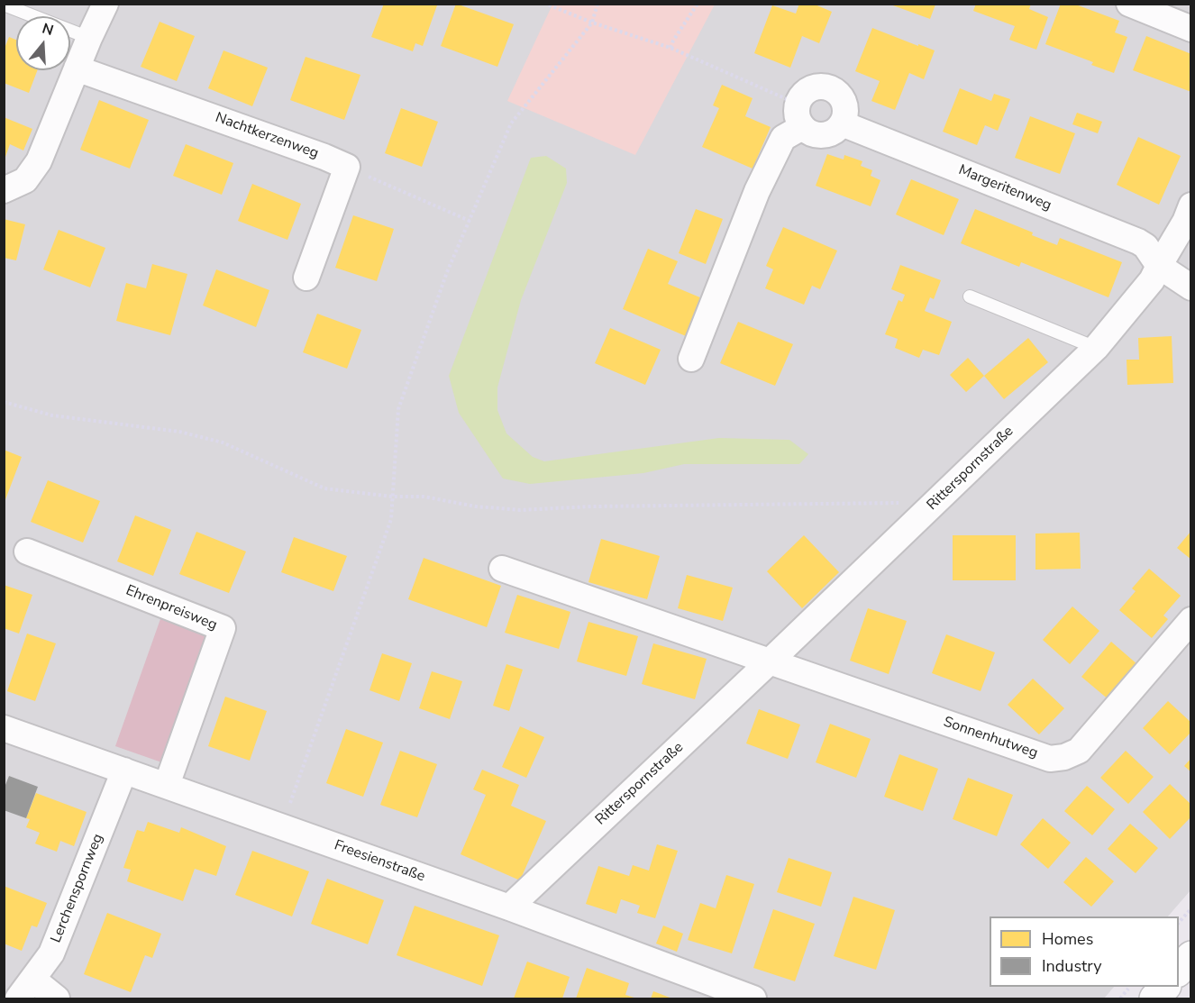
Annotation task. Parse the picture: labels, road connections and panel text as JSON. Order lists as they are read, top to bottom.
{
  "streets": {
    "street": [
      "Nachtkerzenweg",
      "Margeritenweg",
      "Ritterspornstraße",
      "Ehrenpreisweg",
      "Sonnenhutweg",
      "Freesienstraße",
      "Lerchenspornweg"
    ]
  },
  "crossings": [
    ["Margeritenweg", "Ritterspornstraße"],
    ["Ritterspornstraße", "Sonnenhutweg"],
    ["Ritterspornstraße", "Freesienstraße"],
    ["Ehrenpreisweg", "Freesienstraße"],
    ["Freesienstraße", "Lerchenspornweg"]
  ],
  "legend": ["Homes", "Industry"],
  "north": "top"
}
